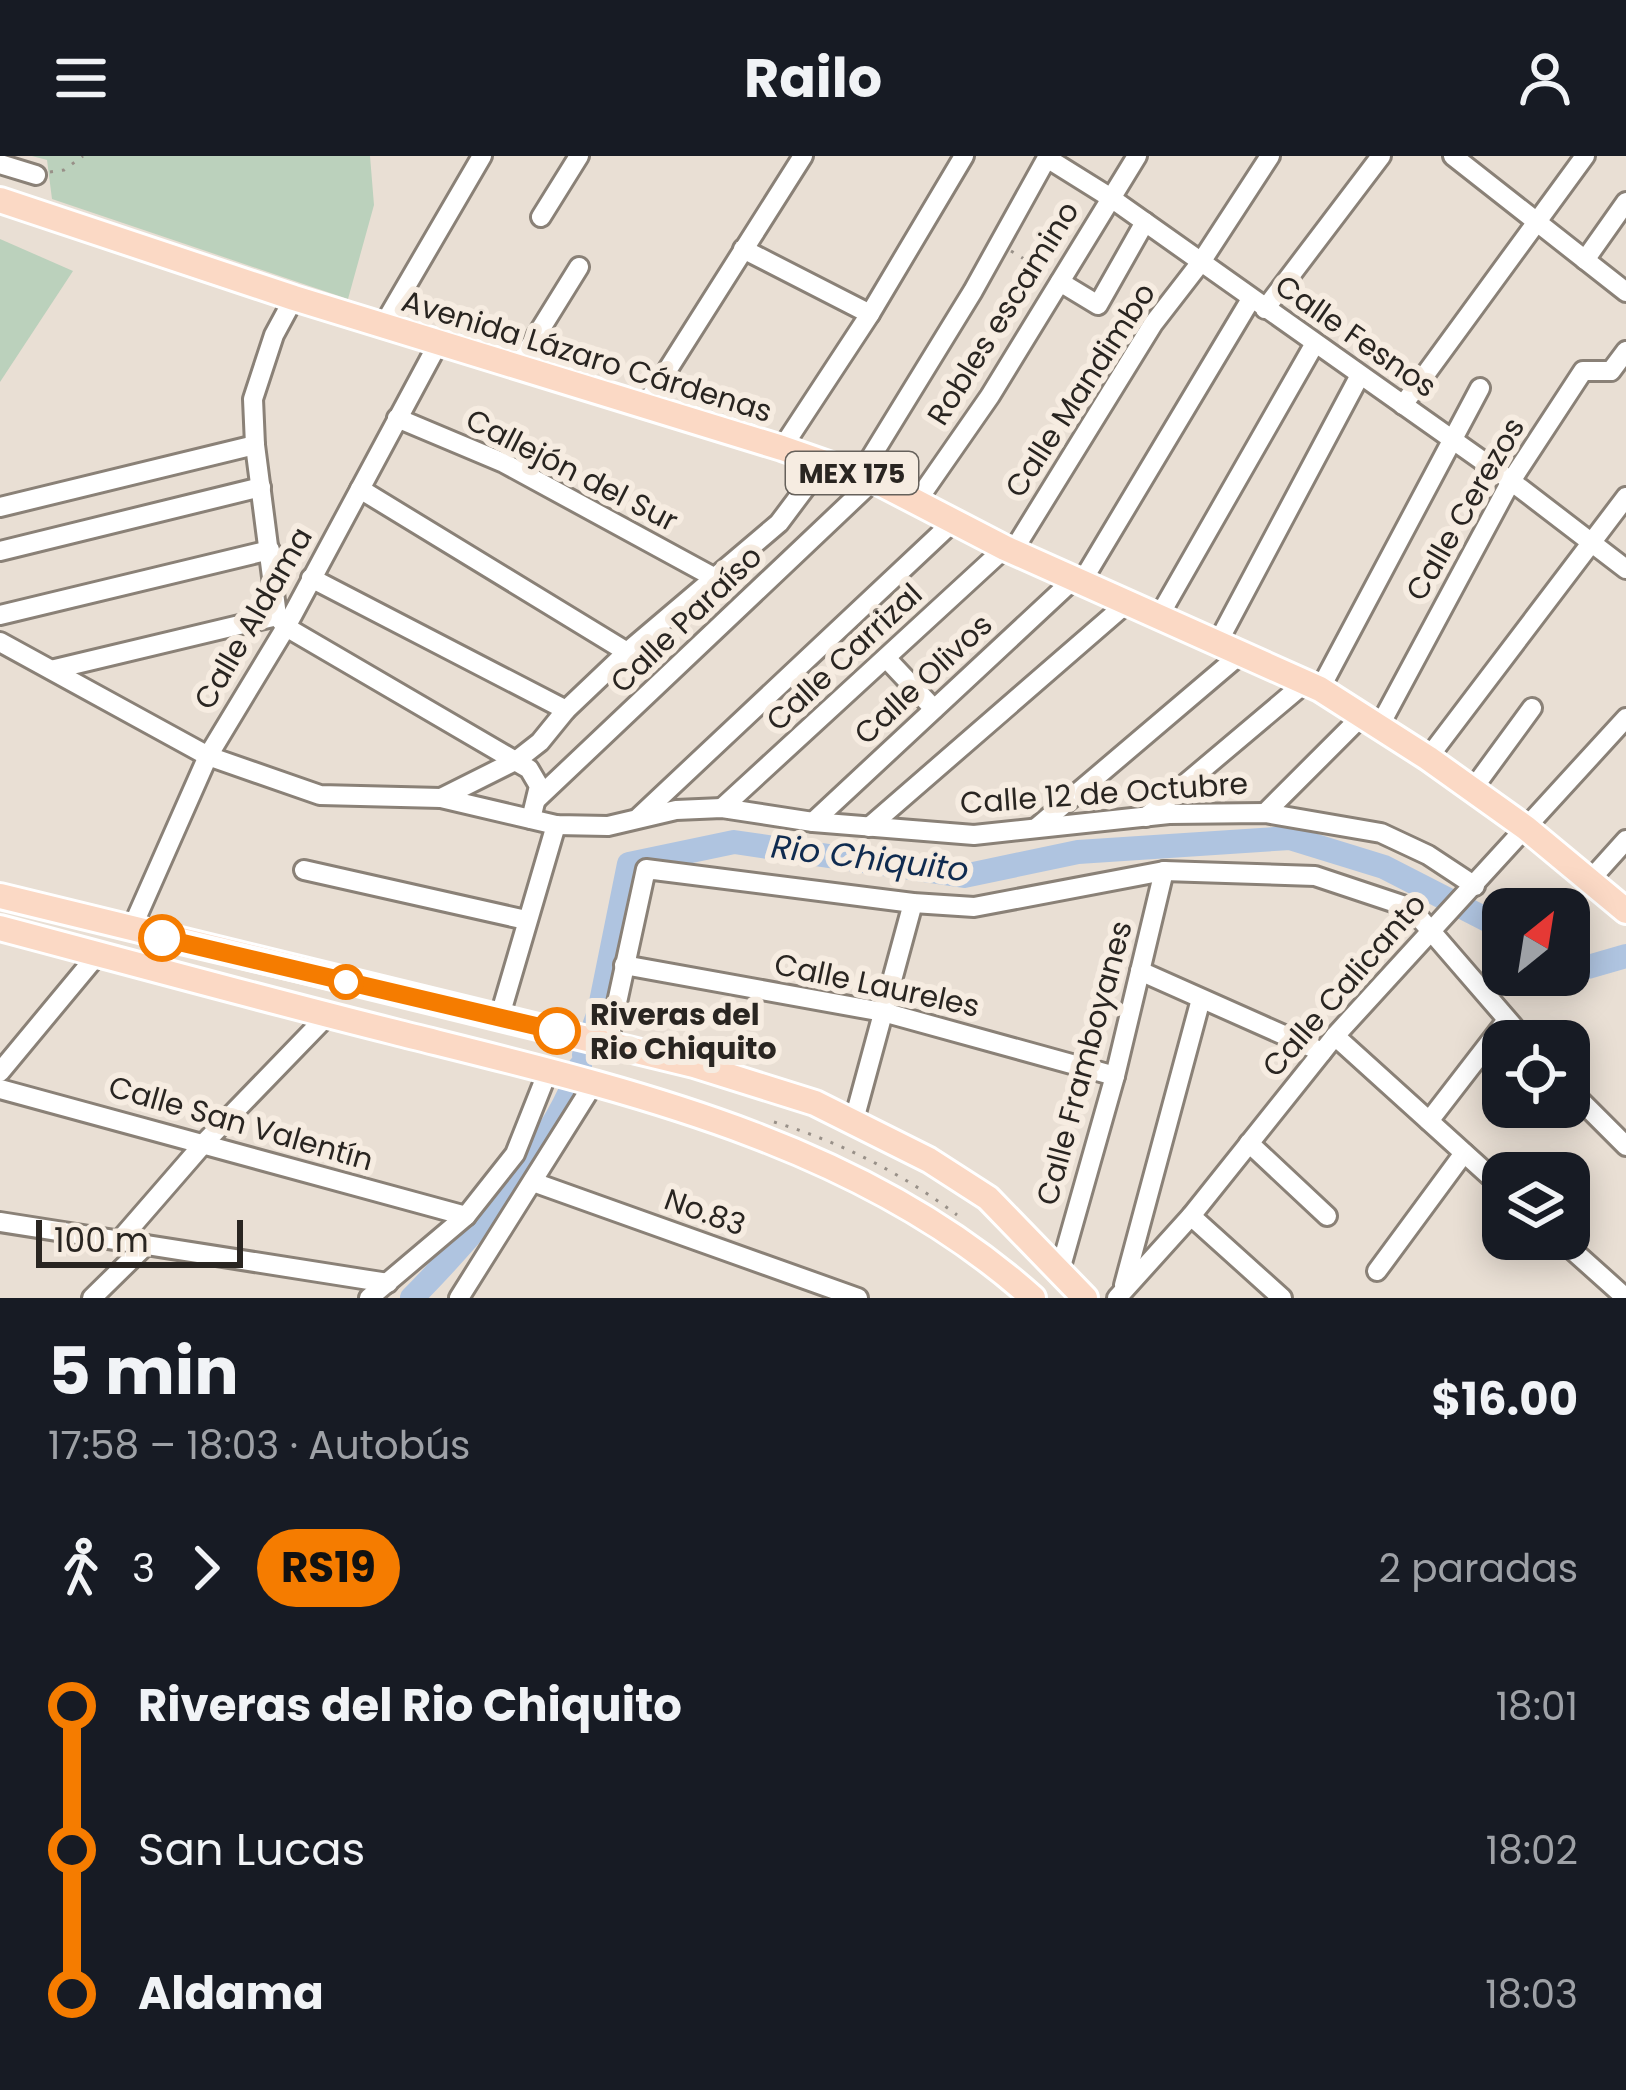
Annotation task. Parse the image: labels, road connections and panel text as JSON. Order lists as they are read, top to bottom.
{
  "streets": {
    "main road": ["Avenida Lázaro Cárdenas", "MEX 175"],
    "street": [
      "Robles escamino",
      "Calle Fesnos",
      "Calle Mandimbo",
      "Callejón del Sur",
      "Calle Cerezos",
      "Calle Aldama",
      "Calle Paraíso",
      "Calle Carrizal",
      "Calle Olivos",
      "Calle 12 de Octubre",
      "Calle Laureles",
      "Calle Calicanto",
      "Calle Framboyanes",
      "Calle San Valentín",
      "No.83"
    ]
  },
  "crossings": [
    ["Robles escamino", "Calle Fesnos"],
    ["Robles escamino", "Avenida Lázaro Cárdenas"],
    ["Calle Fesnos", "Calle Mandimbo"],
    ["Calle Fesnos", "Calle Cerezos"],
    ["Calle Fesnos", "Calle Paraíso"],
    ["Calle Fesnos", "Calle Olivos"],
    ["Avenida Lázaro Cárdenas", "Calle Mandimbo"],
    ["Avenida Lázaro Cárdenas", "Calle Cerezos"],
    ["Avenida Lázaro Cárdenas", "Calle Aldama"],
    ["Avenida Lázaro Cárdenas", "Calle Paraíso"],
    ["Avenida Lázaro Cárdenas", "Calle Carrizal"],
    ["Avenida Lázaro Cárdenas", "Calle Olivos"],
    ["Avenida Lázaro Cárdenas", "Calle 12 de Octubre"],
    ["Avenida Lázaro Cárdenas", "Calle Calicanto"],
    ["Calle Mandimbo", "Calle Carrizal"],
    ["Callejón del Sur", "Calle Aldama"],
    ["Callejón del Sur", "Calle 12 de Octubre"],
    ["Calle Cerezos", "Calle 12 de Octubre"],
    ["Calle Aldama", "Calle 12 de Octubre"],
    ["Calle Paraíso", "Calle 12 de Octubre"],
    ["Calle Carrizal", "Calle 12 de Octubre"],
    ["Calle Olivos", "Calle 12 de Octubre"],
    ["Calle 12 de Octubre", "Calle Calicanto"],
    ["Calle Laureles", "Calle Framboyanes"]
  ],
  "water": ["Rio Chiquito"],
  "places": ["Riveras del Rio Chiquito"],
  "lines": ["bus line RS19"],
  "scale_bar": "100 m",
  "north": "top right",
  "page": {
    "header": "Railo",
    "scale": "100 m",
    "heading": ["5 min", "17:58 – 18:03 · Autobús", "$16.00"],
    "legs": ["3", "RS19", "2 paradas"],
    "list": [
      {
        "name": "Riveras del Rio Chiquito",
        "value": "18:01"
      },
      {
        "name": "San Lucas",
        "value": "18:02"
      },
      {
        "name": "Aldama",
        "value": "18:03"
      }
    ]
  }
}
